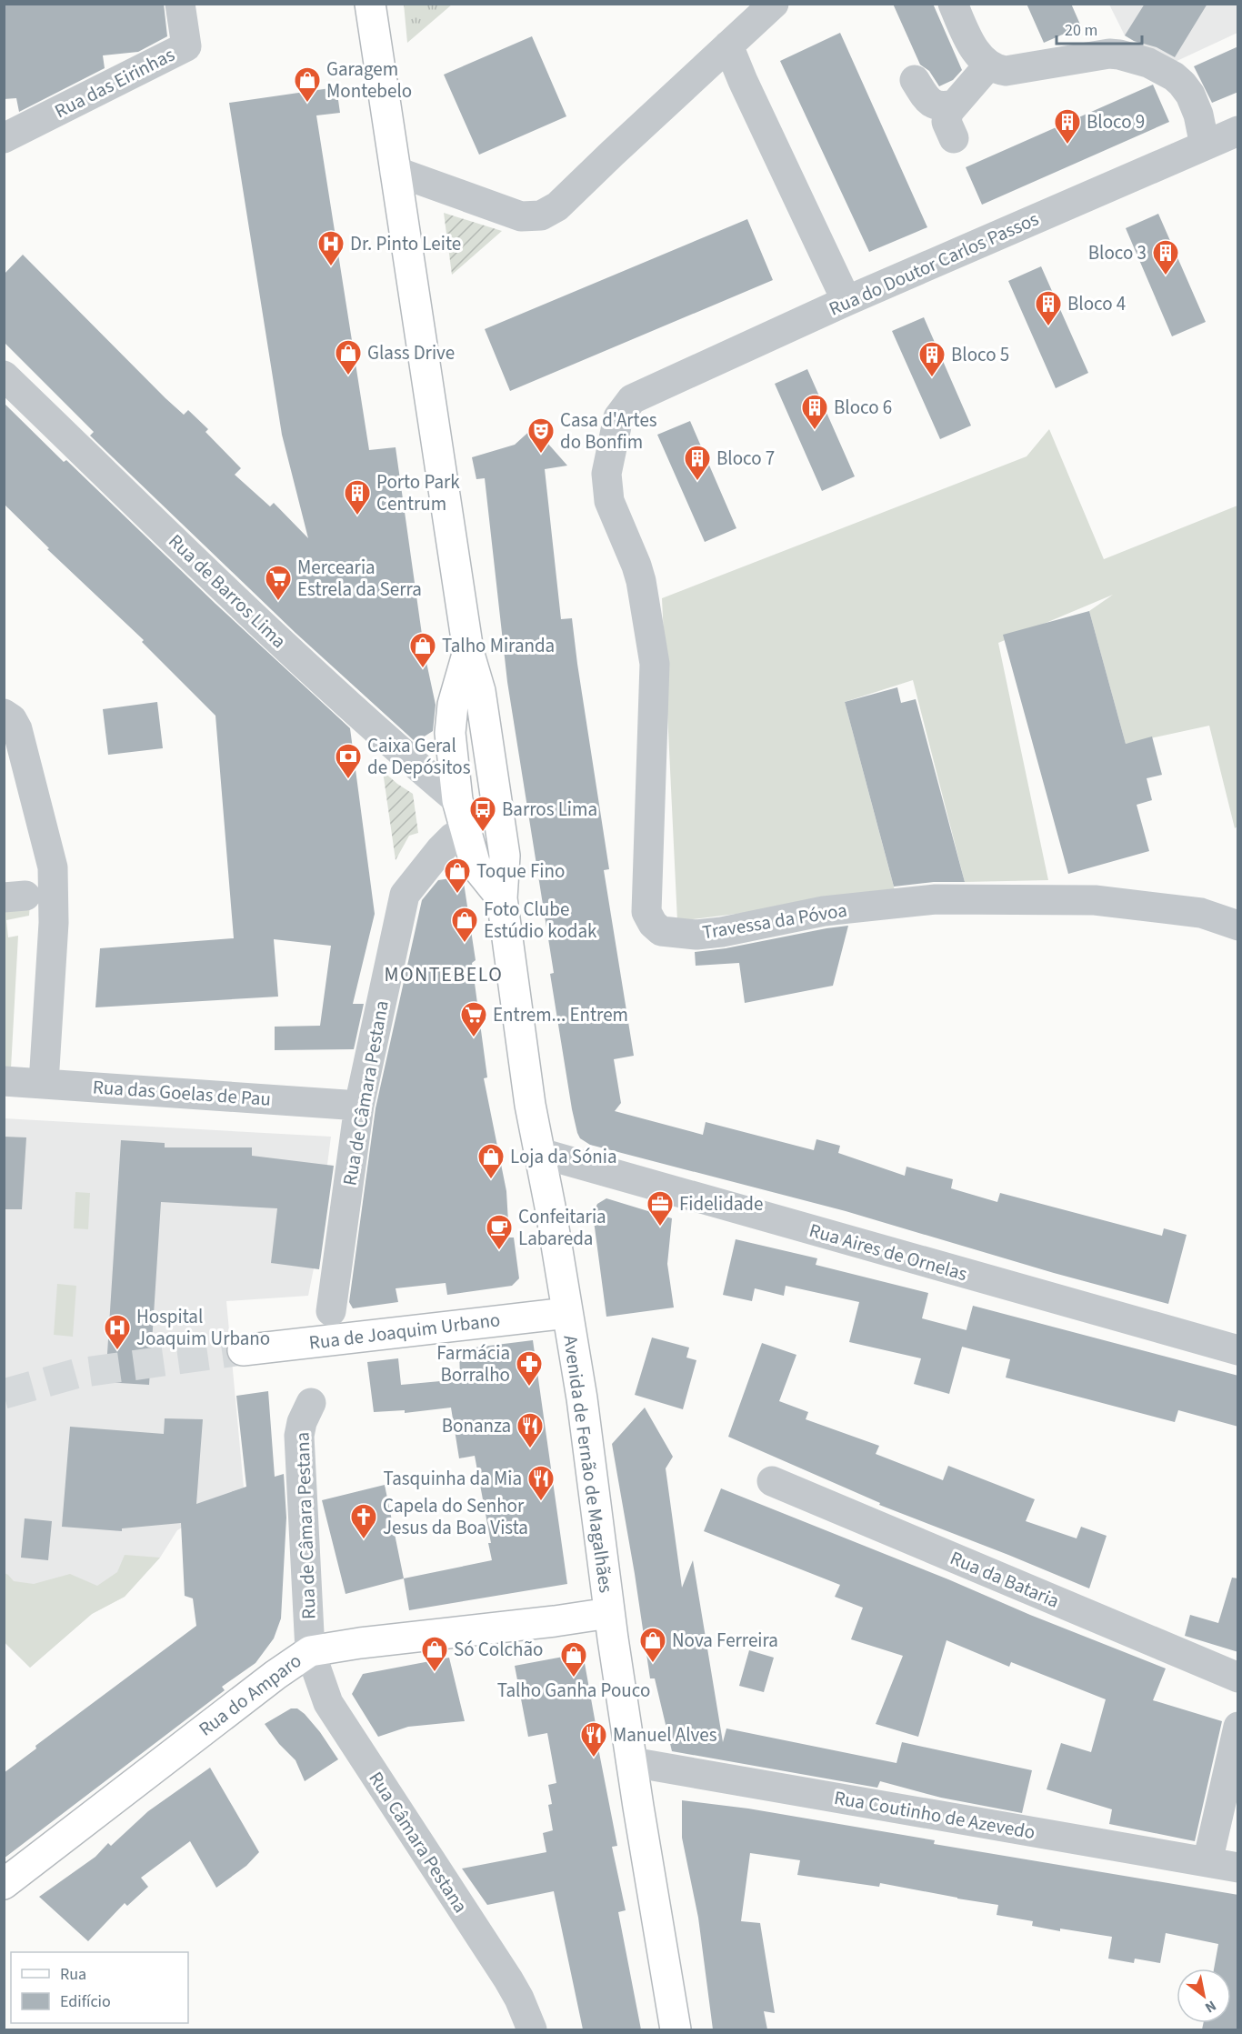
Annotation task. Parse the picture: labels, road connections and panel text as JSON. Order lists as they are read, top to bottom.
{
  "streets": {
    "main road": ["Rua de Joaquim Urbano", "Avenida de Fernão de Magalhães", "Rua do Amparo"],
    "street": [
      "Rua das Eirinhas",
      "Rua do Doutor Carlos Passos",
      "Rua de Barros Lima",
      "Travessa da Póvoa",
      "Rua das Goelas de Pau",
      "Rua de Câmara Pestana",
      "Rua Aires de Ornelas",
      "Rua da Bataria",
      "Rua Coutinho de Azevedo",
      "Rua Câmara Pestana"
    ]
  },
  "crossings": [
    ["Rua do Doutor Carlos Passos", "Travessa da Póvoa"],
    ["Rua de Barros Lima", "Avenida de Fernão de Magalhães"],
    ["Rua das Goelas de Pau", "Rua de Câmara Pestana"],
    ["Rua de Câmara Pestana", "Avenida de Fernão de Magalhães"],
    ["Rua de Câmara Pestana", "Rua do Amparo"],
    ["Rua de Câmara Pestana", "Rua Câmara Pestana"],
    ["Rua Aires de Ornelas", "Avenida de Fernão de Magalhães"],
    ["Rua de Joaquim Urbano", "Avenida de Fernão de Magalhães"],
    ["Avenida de Fernão de Magalhães", "Rua do Amparo"],
    ["Avenida de Fernão de Magalhães", "Rua Coutinho de Azevedo"],
    ["Rua do Amparo", "Rua Câmara Pestana"]
  ],
  "districts": ["MONTEBELO"],
  "places": {
    "shop": [
      "Garagem Montebelo",
      "Glass Drive",
      "Talho Miranda",
      "Toque Fino",
      "Foto Clube Estúdio kodak",
      "Loja da Sónia",
      "Nova Ferreira",
      "Só Colchão",
      "Talho Ganha Pouco"
    ],
    "building": [
      "Bloco 9",
      "Bloco 3",
      "Bloco 4",
      "Bloco 5",
      "Bloco 6",
      "Bloco 7",
      "Porto Park Centrum"
    ],
    "hospital": ["Dr. Pinto Leite", "Hospital Joaquim Urbano"],
    "theatre": ["Casa d'Artes do Bonfim"],
    "supermarket": ["Mercearia Estrela da Serra", "Entrem... Entrem"],
    "bank": ["Caixa Geral de Depósitos"],
    "bus stop": ["Barros Lima"],
    "office": ["Fidelidade"],
    "cafe": ["Confeitaria Labareda"],
    "pharmacy": ["Farmácia Borralho"],
    "restaurant": ["Bonanza", "Tasquinha da Mia", "Manuel Alves"],
    "church": ["Capela do Senhor Jesus da Boa Vista"]
  },
  "legend": ["Rua", "Edifício"],
  "scale_bar": "20 m",
  "north": "bottom right"
}
